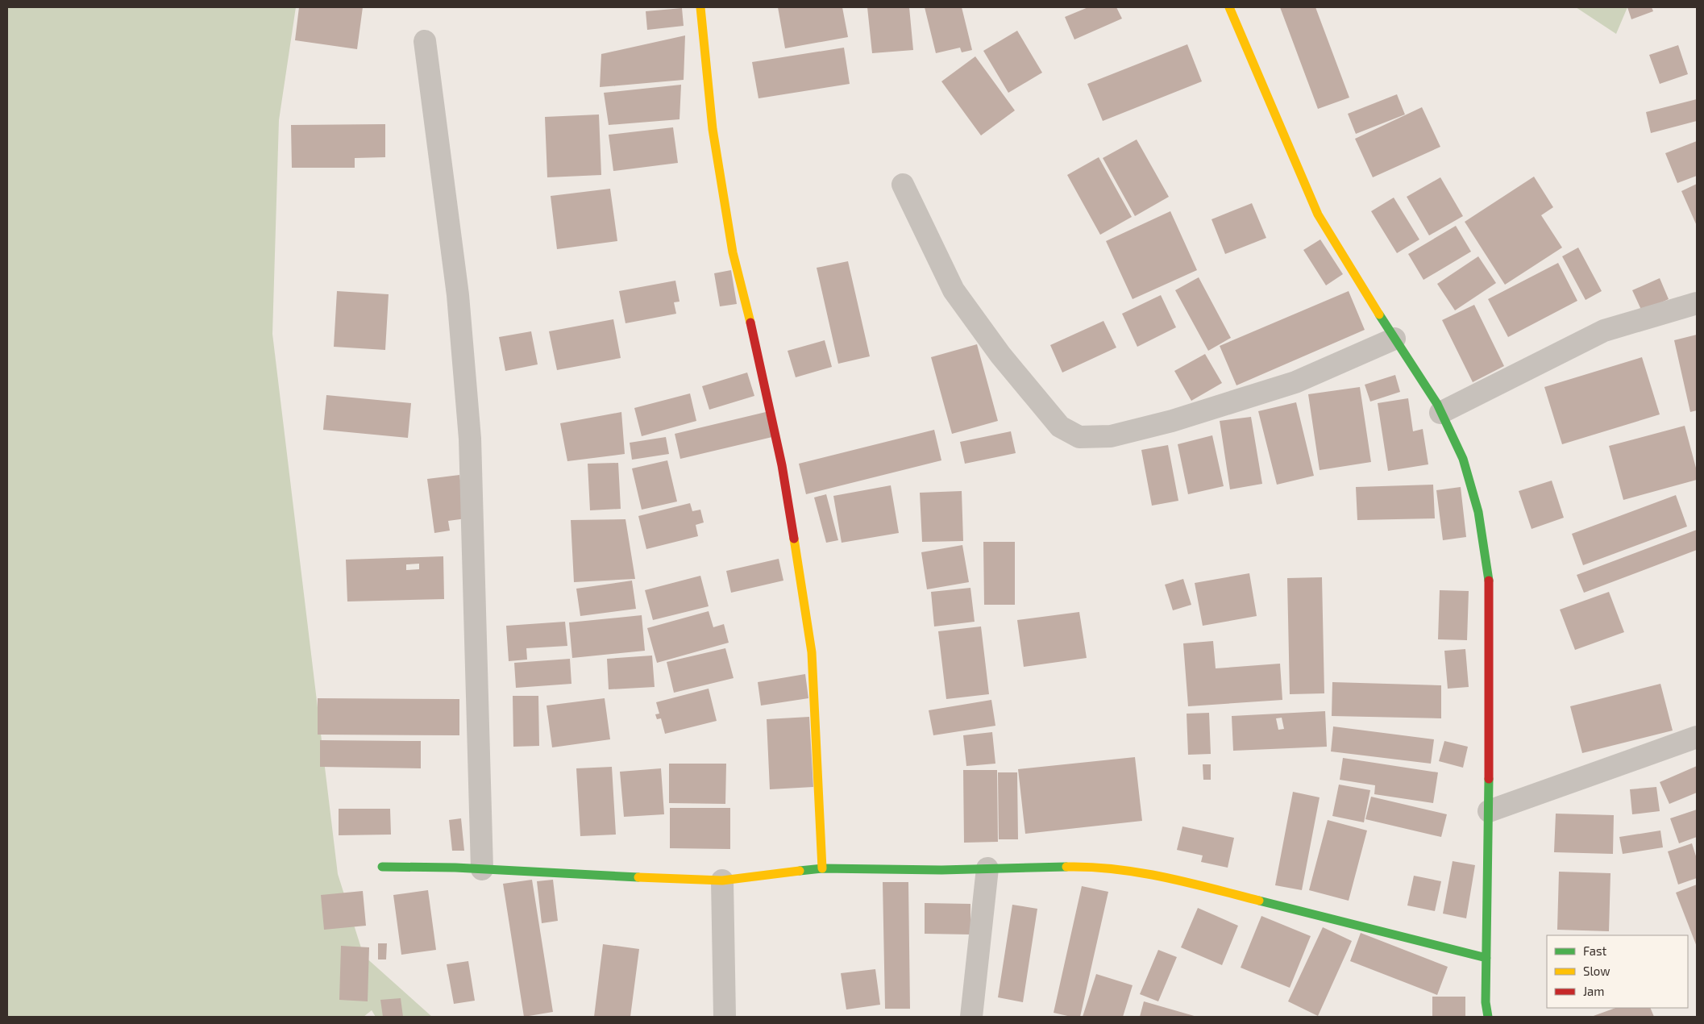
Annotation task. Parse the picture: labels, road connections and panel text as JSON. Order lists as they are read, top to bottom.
{
  "legend": ["Fast", "Slow", "Jam"]
}
